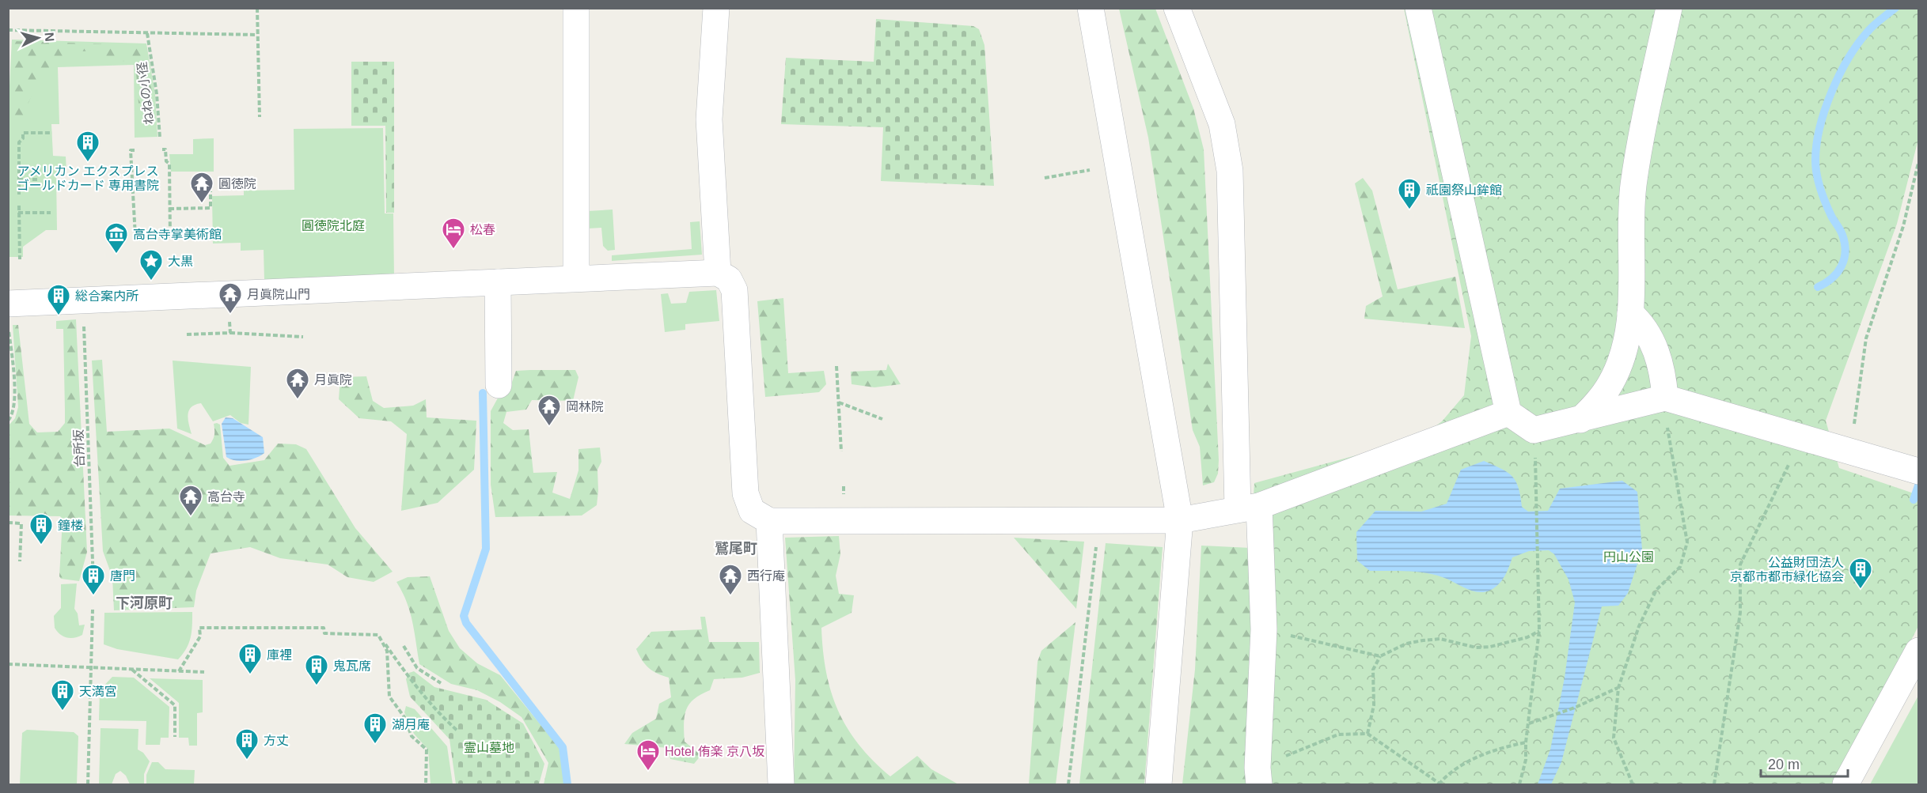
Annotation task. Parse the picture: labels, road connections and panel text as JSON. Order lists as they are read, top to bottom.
{
  "streets": {
    "path": ["ねねの小径", "台所坂"]
  },
  "districts": ["鷲尾町", "下河原町"],
  "parks": ["圓徳院北庭", "円山公園", "霊山墓地"],
  "places": {
    "building": [
      "アメリカン エクスプレス ゴールドカード 専用書院",
      "祇園祭山鉾館",
      "総合案内所",
      "鐘楼",
      "公益財団法人 京都市都市緑化協会",
      "唐門",
      "庫裡",
      "鬼瓦席",
      "天満宮",
      "湖月庵",
      "方丈"
    ],
    "temple": [
      "圓徳院",
      "月眞院山門",
      "月眞院",
      "岡林院",
      "高台寺",
      "西行庵"
    ],
    "hotel": ["松春", "Hotel 侑楽 京八坂"],
    "museum": ["高台寺掌美術館"],
    "place": ["大黒"]
  },
  "scale_bar": "20 m",
  "north": "right"
}
